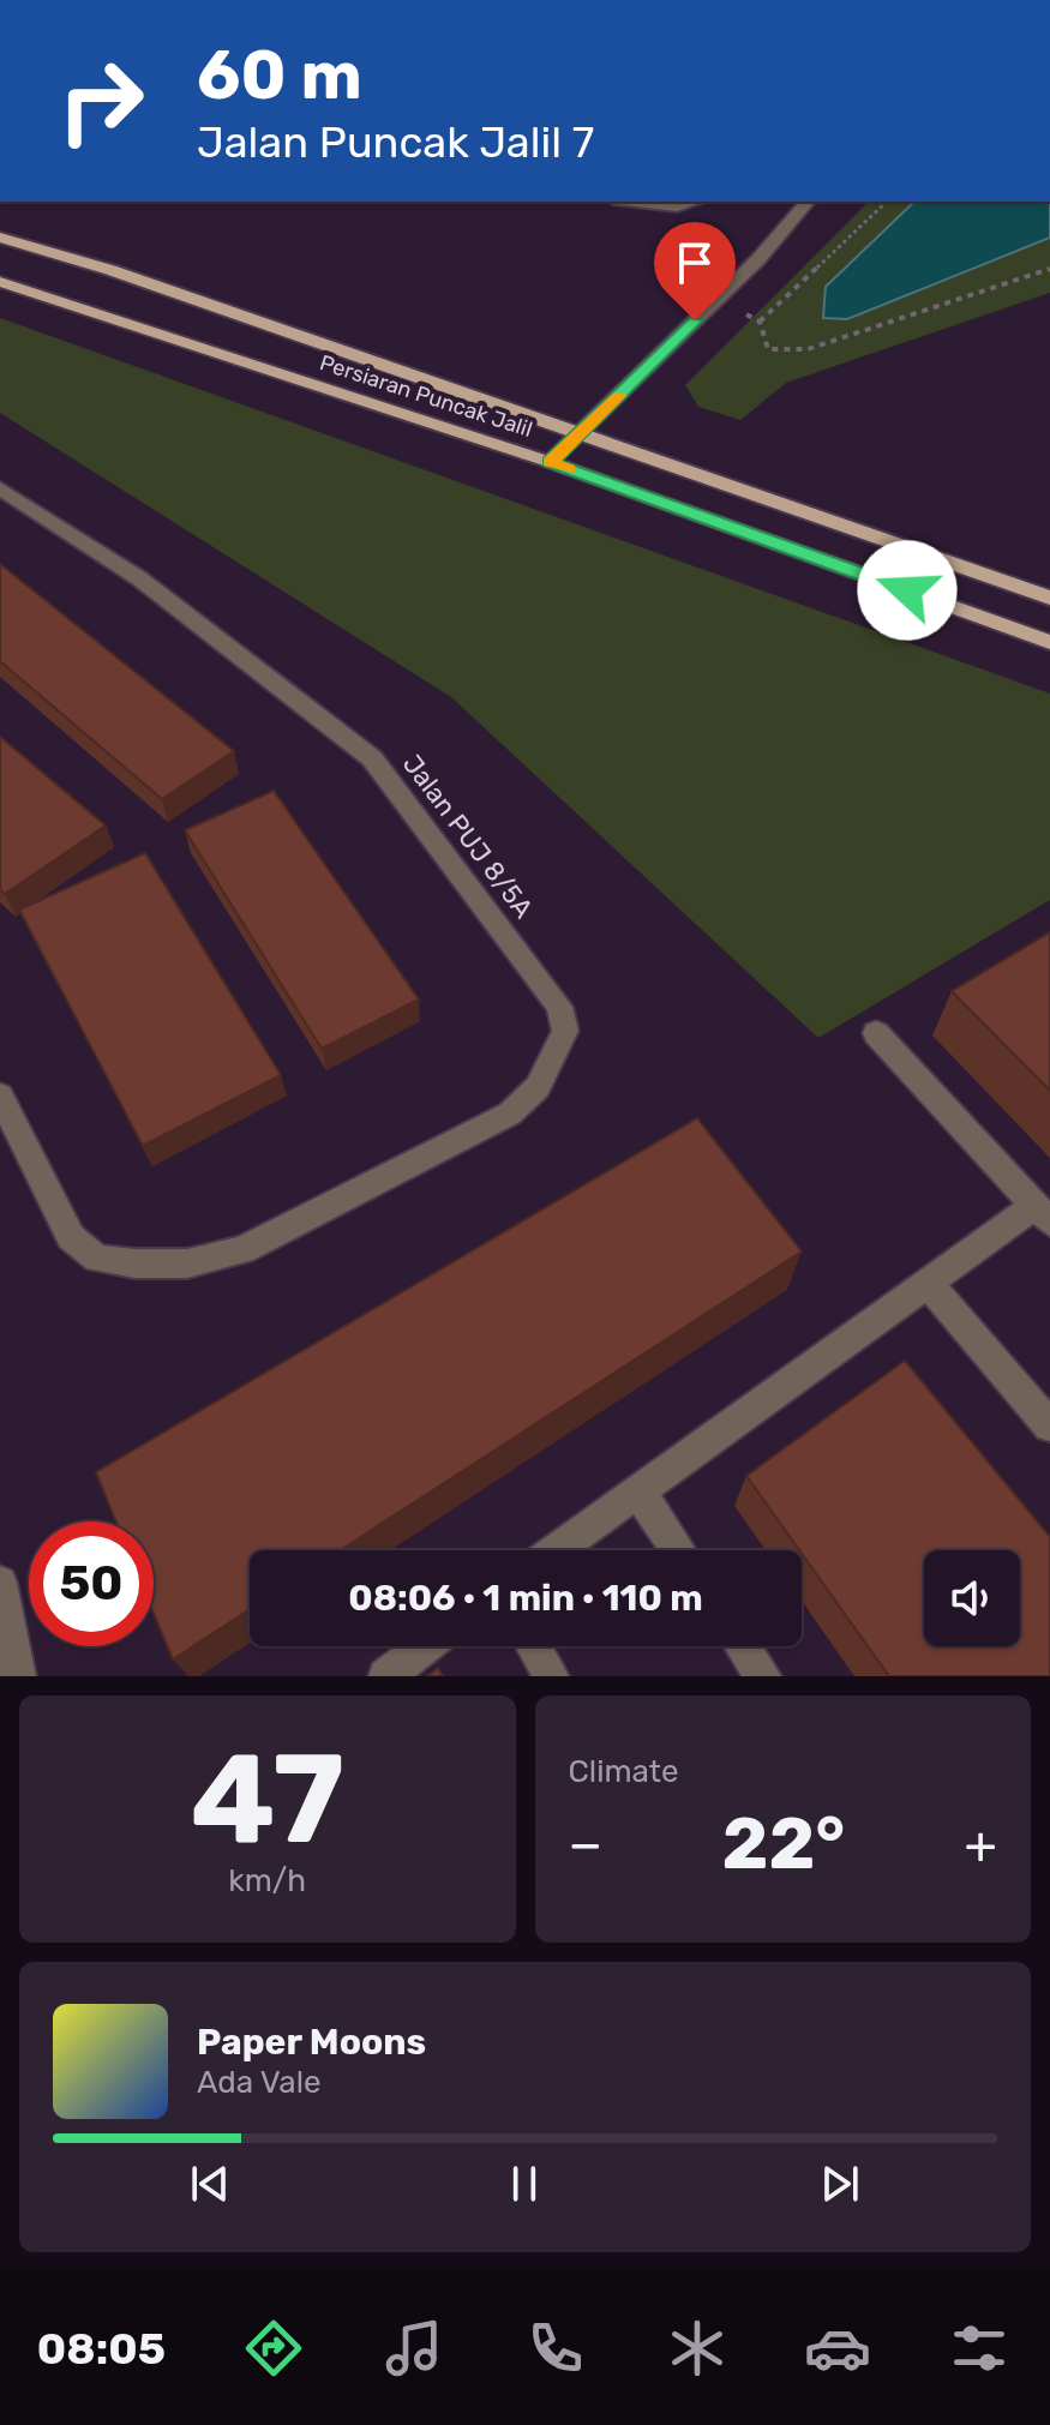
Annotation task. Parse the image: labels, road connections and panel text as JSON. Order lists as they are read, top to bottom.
{
  "streets": {
    "main road": ["Persiaran Puncak Jalil"],
    "street": ["Jalan PUJ 8/5A"]
  },
  "page": {
    "turn": ["60 m", "Jalan Puncak Jalil 7"],
    "limit": "50",
    "trip": "08:06 · 1 min · 110 m",
    "tile": [
      ["47", "km/h"],
      "Climate"
    ],
    "heat": ["−", "22°", "+"],
    "song": ["Paper Moons", "Ada Vale"],
    "tabs": "08:05"
  }
}
